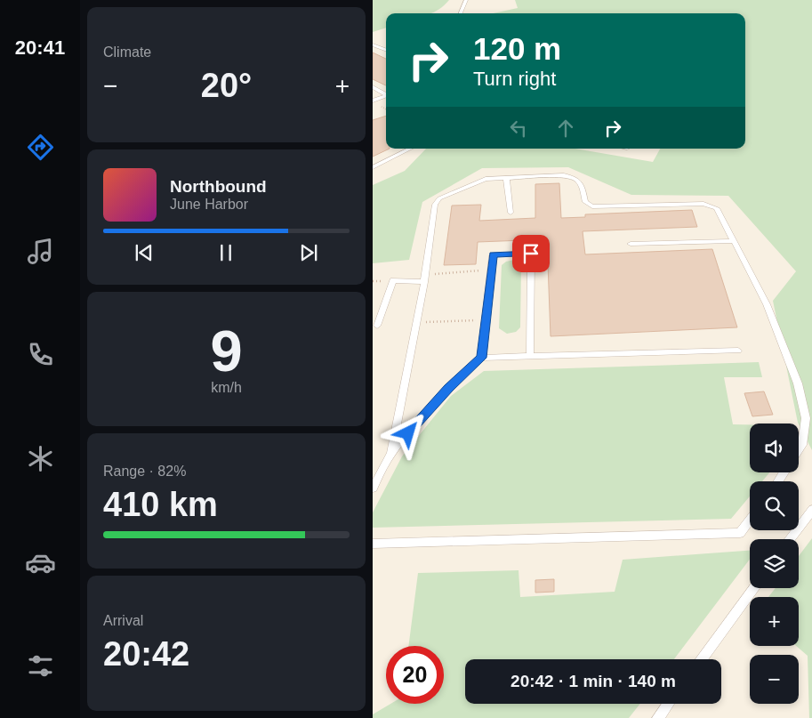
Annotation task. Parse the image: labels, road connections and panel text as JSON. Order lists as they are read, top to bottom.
{
  "page": {
    "tabs": "20:41",
    "tile": [
      "Climate",
      ["9", "km/h"],
      ["Range · 82%", "410 km"],
      ["Arrival", "20:42"]
    ],
    "turn": ["120 m", "Turn right"],
    "heat": ["−", "20°", "+"],
    "song": ["Northbound", "June Harbor"],
    "map_buttons": ["+", "−"],
    "limit": "20",
    "trip": "20:42 · 1 min · 140 m"
  }
}
